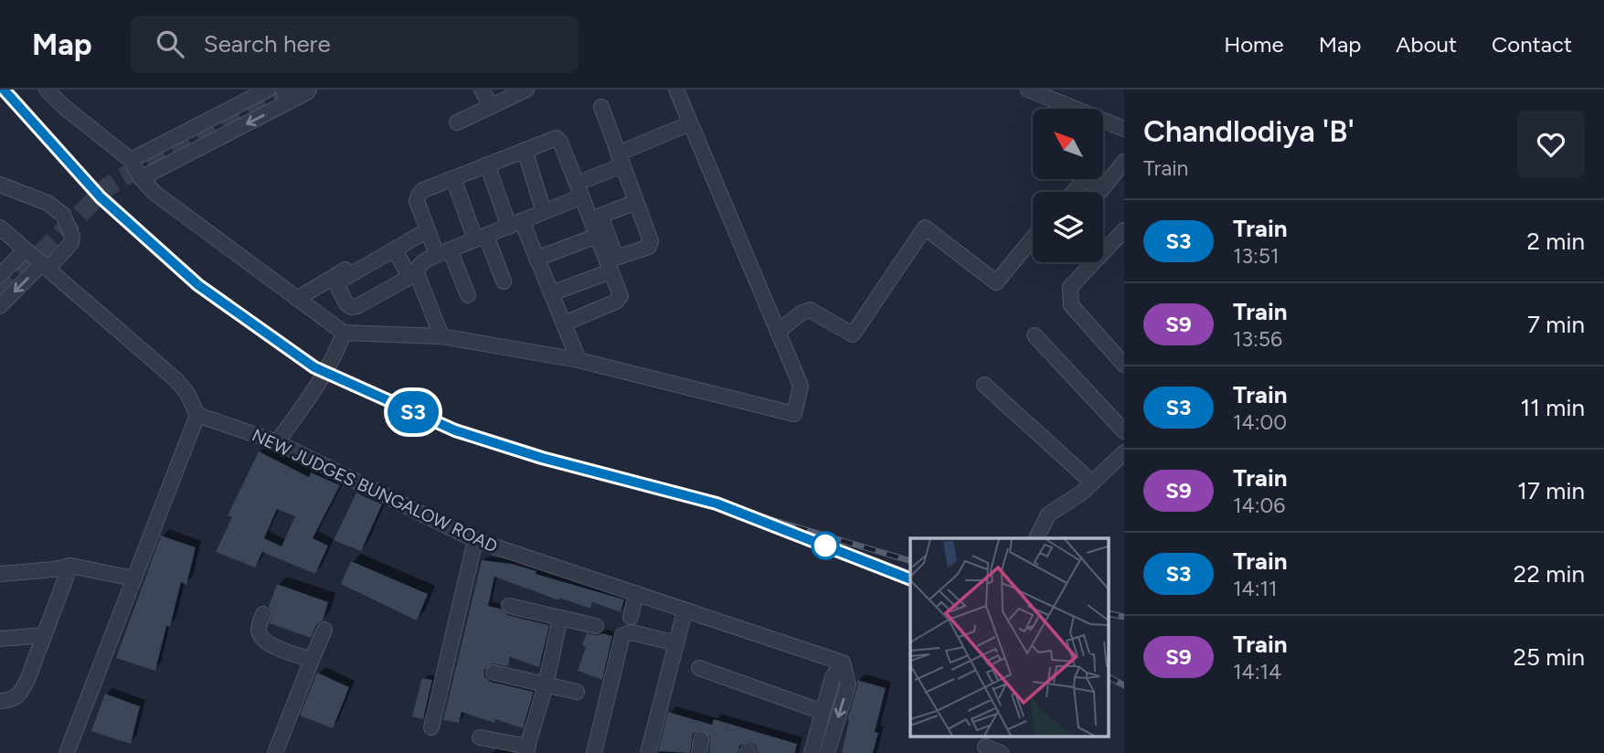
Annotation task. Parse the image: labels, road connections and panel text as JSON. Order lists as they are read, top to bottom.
{
  "streets": {
    "street": ["NEW JUDGES BUNGALOW ROAD"]
  },
  "north": "top left",
  "page": {
    "header": "Map",
    "search": "Search here",
    "nav": [
      "Home",
      "Map",
      "About",
      "Contact"
    ],
    "on_map": "S3",
    "heading": ["Chandlodiya 'B'", "Train"],
    "list": [
      {
        "mark": "S3",
        "name": "Train",
        "note": "13:51",
        "value": "2 min"
      },
      {
        "mark": "S9",
        "name": "Train",
        "note": "13:56",
        "value": "7 min"
      },
      {
        "mark": "S3",
        "name": "Train",
        "note": "14:00",
        "value": "11 min"
      },
      {
        "mark": "S9",
        "name": "Train",
        "note": "14:06",
        "value": "17 min"
      },
      {
        "mark": "S3",
        "name": "Train",
        "note": "14:11",
        "value": "22 min"
      },
      {
        "mark": "S9",
        "name": "Train",
        "note": "14:14",
        "value": "25 min"
      }
    ]
  }
}
